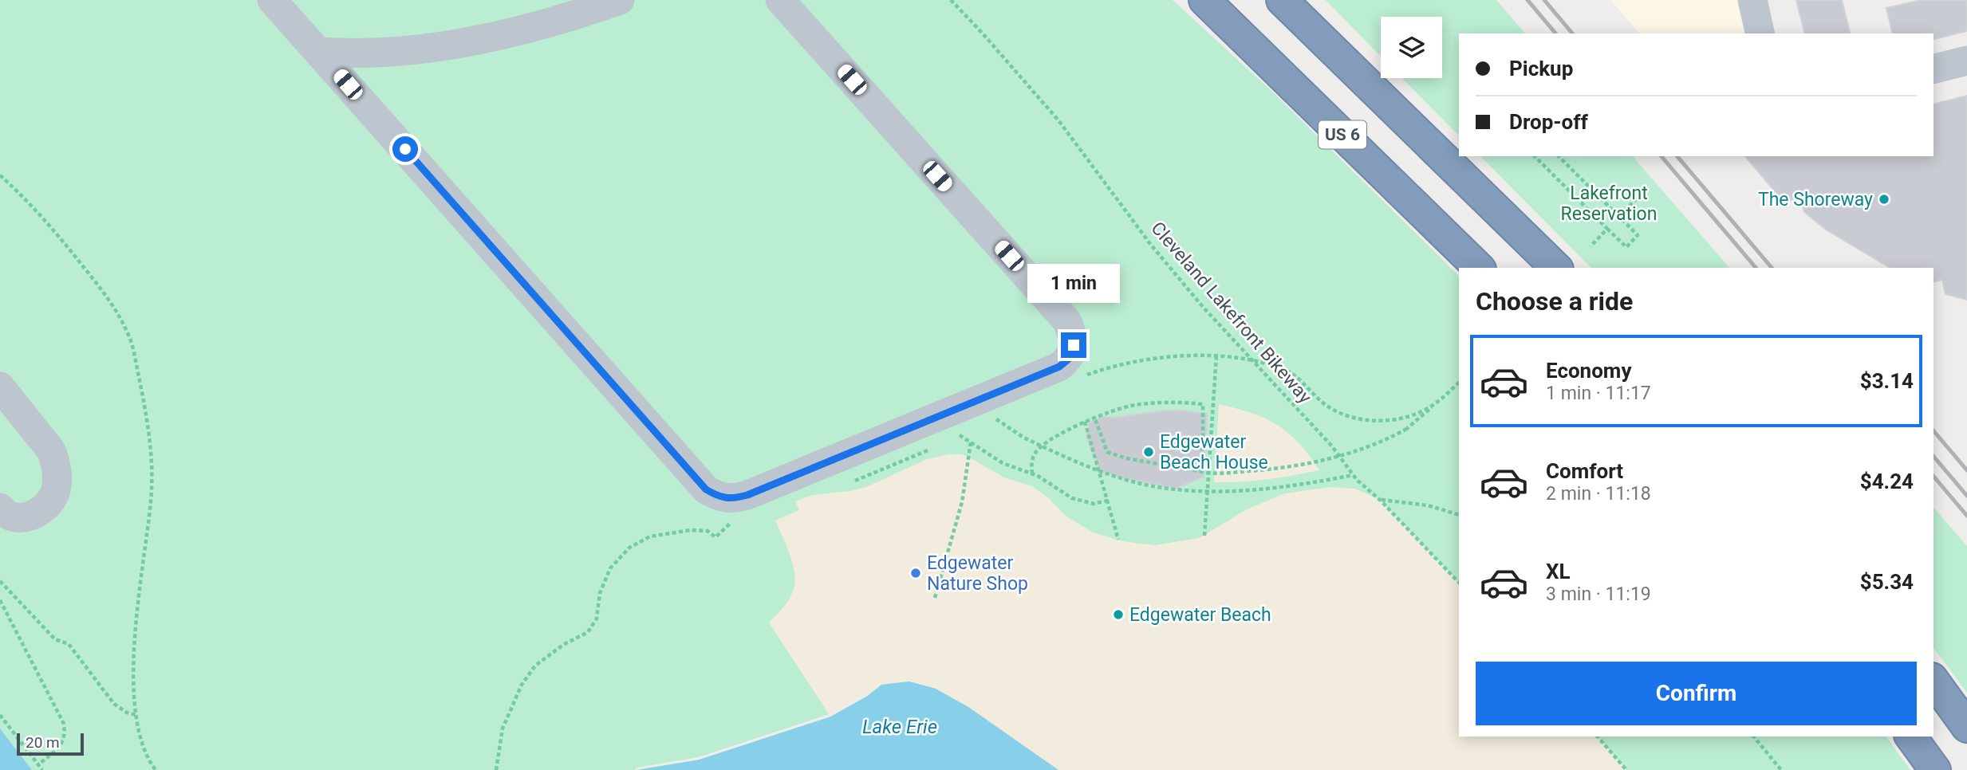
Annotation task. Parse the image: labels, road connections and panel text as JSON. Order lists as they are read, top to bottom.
{
  "streets": {
    "highway": ["US 6"],
    "path": ["Cleveland Lakefront Bikeway"]
  },
  "water": ["Lake Erie"],
  "parks": ["Lakefront Reservation"],
  "places": [
    "The Shoreway",
    "Edgewater Beach House",
    "Edgewater Nature Shop",
    "Edgewater Beach"
  ],
  "scale_bar": "20 m",
  "page": {
    "banner": ["Pickup", "Drop-off"],
    "bubble": "1 min",
    "heading": "Choose a ride",
    "list": [
      {
        "name": "Economy",
        "note": "1 min · 11:17",
        "value": "$3.14"
      },
      {
        "name": "Comfort",
        "note": "2 min · 11:18",
        "value": "$4.24"
      },
      {
        "name": "XL",
        "note": "3 min · 11:19",
        "value": "$5.34"
      }
    ],
    "buttons": "Confirm",
    "scale": "20 m"
  }
}
